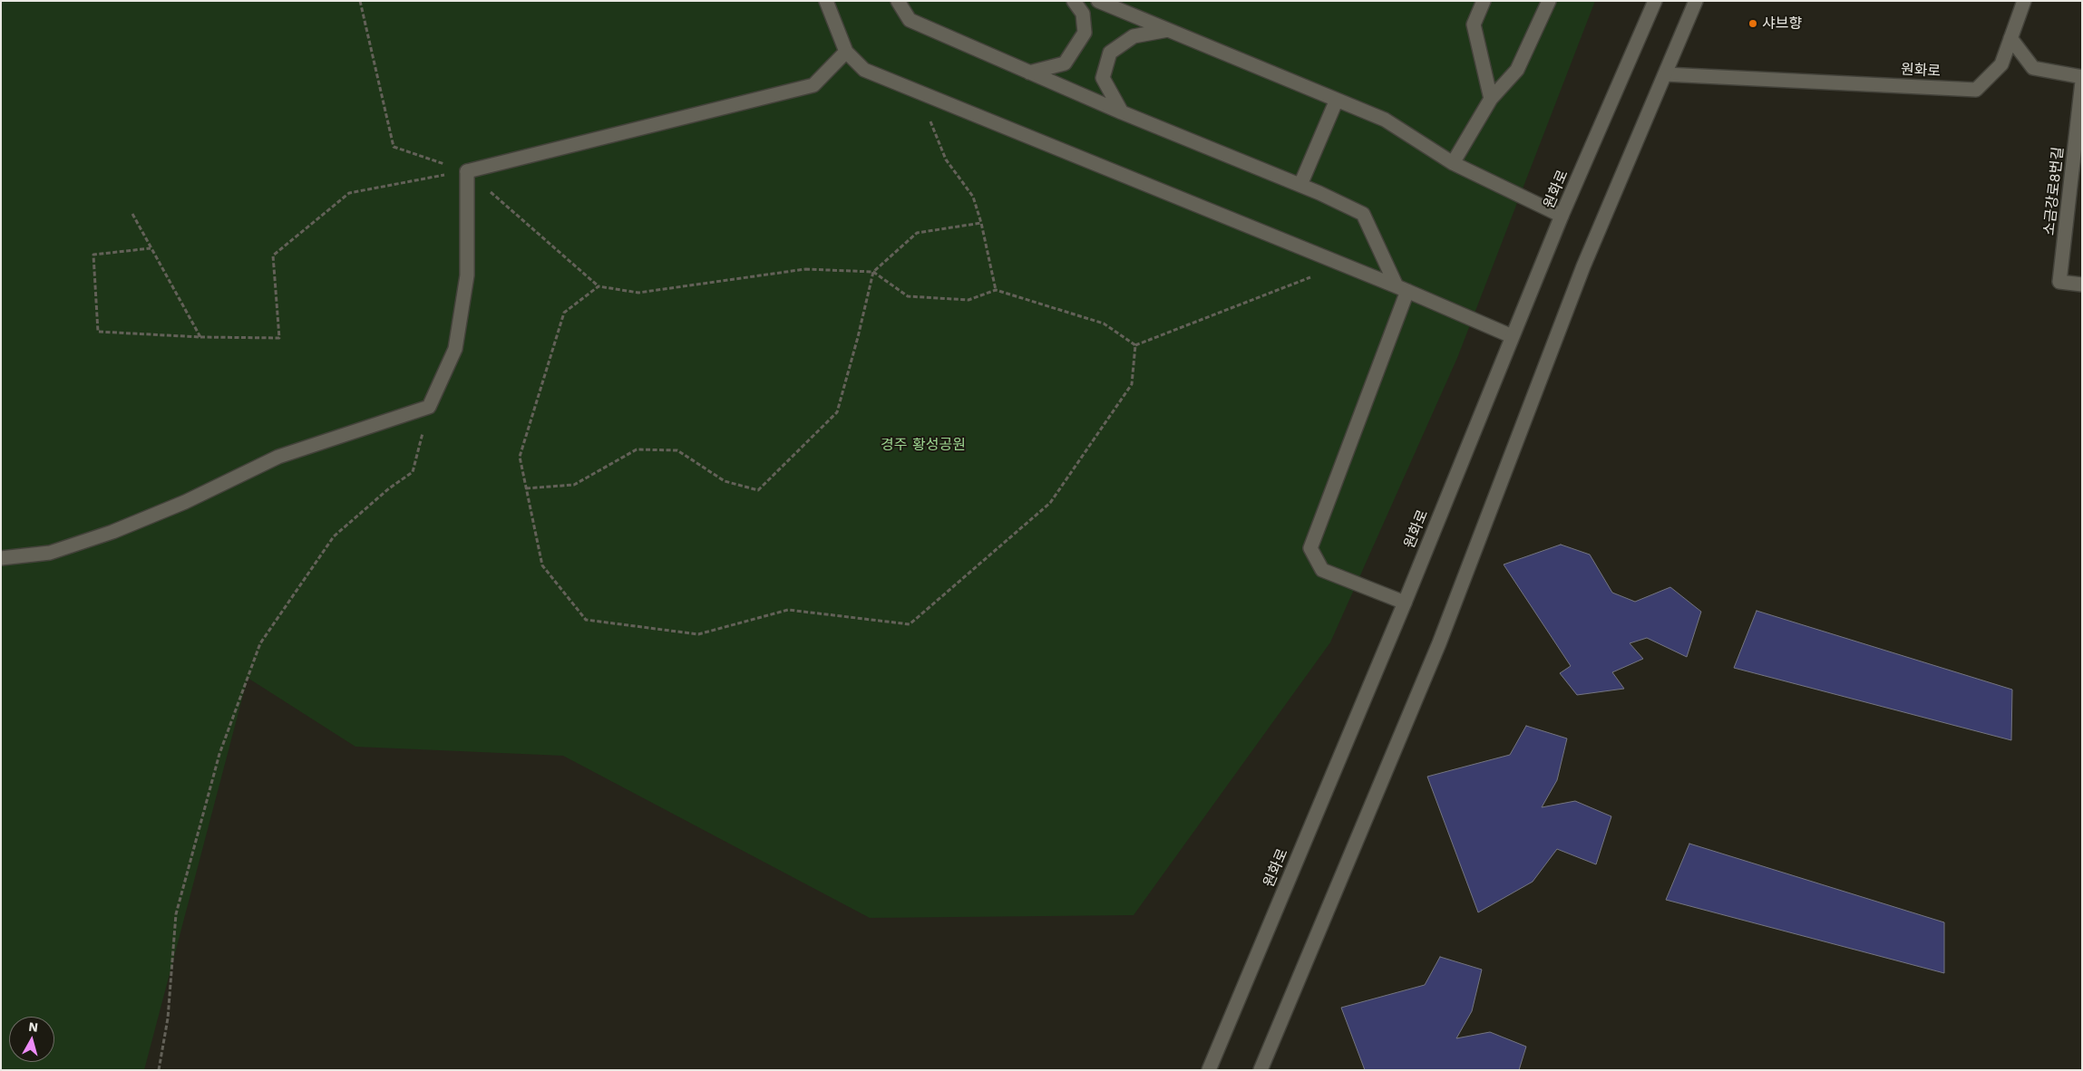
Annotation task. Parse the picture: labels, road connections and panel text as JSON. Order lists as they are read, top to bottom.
{
  "streets": {
    "main road": ["원화로", "소금강로8번길"]
  },
  "parks": ["경주 황성공원"],
  "places": ["샤브향"],
  "north": "top"
}
